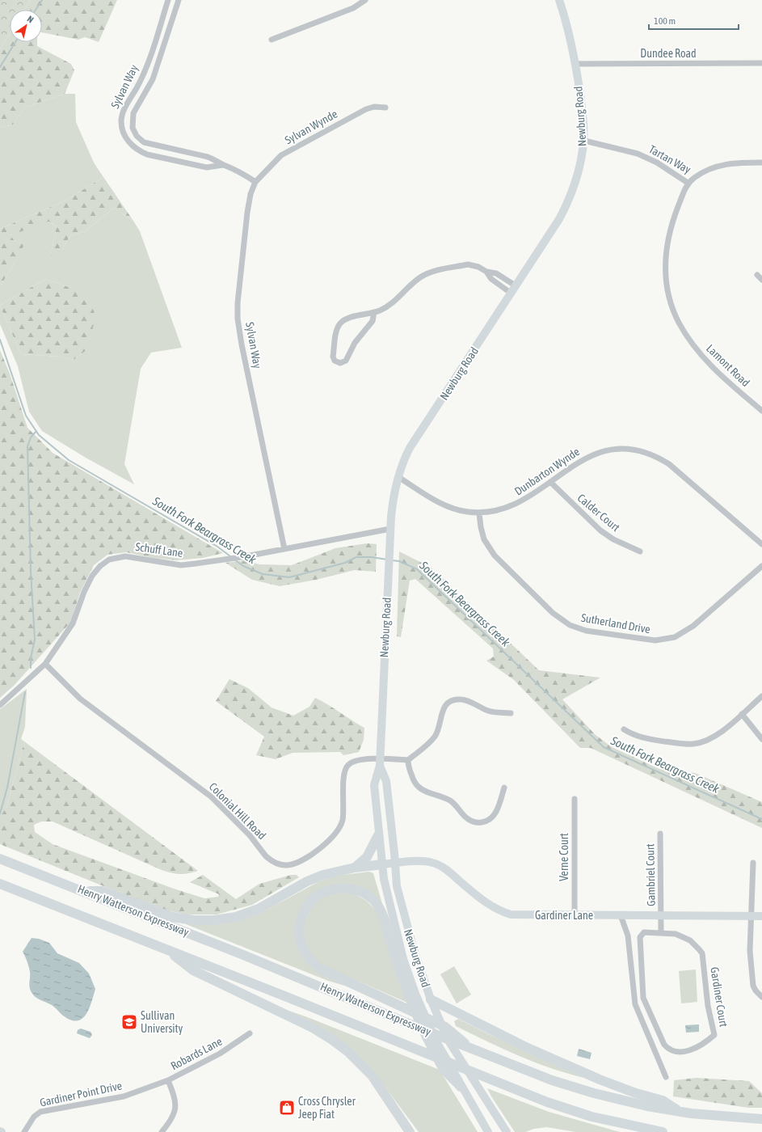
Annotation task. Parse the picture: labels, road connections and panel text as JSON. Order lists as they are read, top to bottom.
{
  "streets": {
    "highway": ["Henry Watterson Expressway"],
    "main road": ["Newburg Road", "Gardiner Lane"],
    "street": [
      "Dundee Road",
      "Sylvan Way",
      "Sylvan Wynde",
      "Tartan Way",
      "Lamont Road",
      "Dunbarton Wynde",
      "Calder Court",
      "Schuff Lane",
      "Sutherland Drive",
      "Colonial Hill Road",
      "Verne Court",
      "Gambriel Court",
      "Gardiner Court",
      "Robards Lane",
      "Gardiner Point Drive"
    ]
  },
  "crossings": [
    ["Dundee Road", "Newburg Road"],
    ["Sylvan Way", "Sylvan Wynde"],
    ["Sylvan Way", "Schuff Lane"],
    ["Newburg Road", "Tartan Way"],
    ["Newburg Road", "Dunbarton Wynde"],
    ["Newburg Road", "Schuff Lane"],
    ["Newburg Road", "Colonial Hill Road"],
    ["Newburg Road", "Gardiner Lane"],
    ["Tartan Way", "Lamont Road"],
    ["Dunbarton Wynde", "Calder Court"],
    ["Dunbarton Wynde", "Sutherland Drive"],
    ["Schuff Lane", "Colonial Hill Road"],
    ["Verne Court", "Gardiner Lane"],
    ["Gambriel Court", "Gardiner Lane"],
    ["Robards Lane", "Gardiner Point Drive"]
  ],
  "water": ["South Fork Beargrass Creek"],
  "places": {
    "school or university": ["Sullivan University"],
    "shop": ["Cross Chrysler Jeep Fiat"]
  },
  "scale_bar": "100 m",
  "north": "top right"
}
